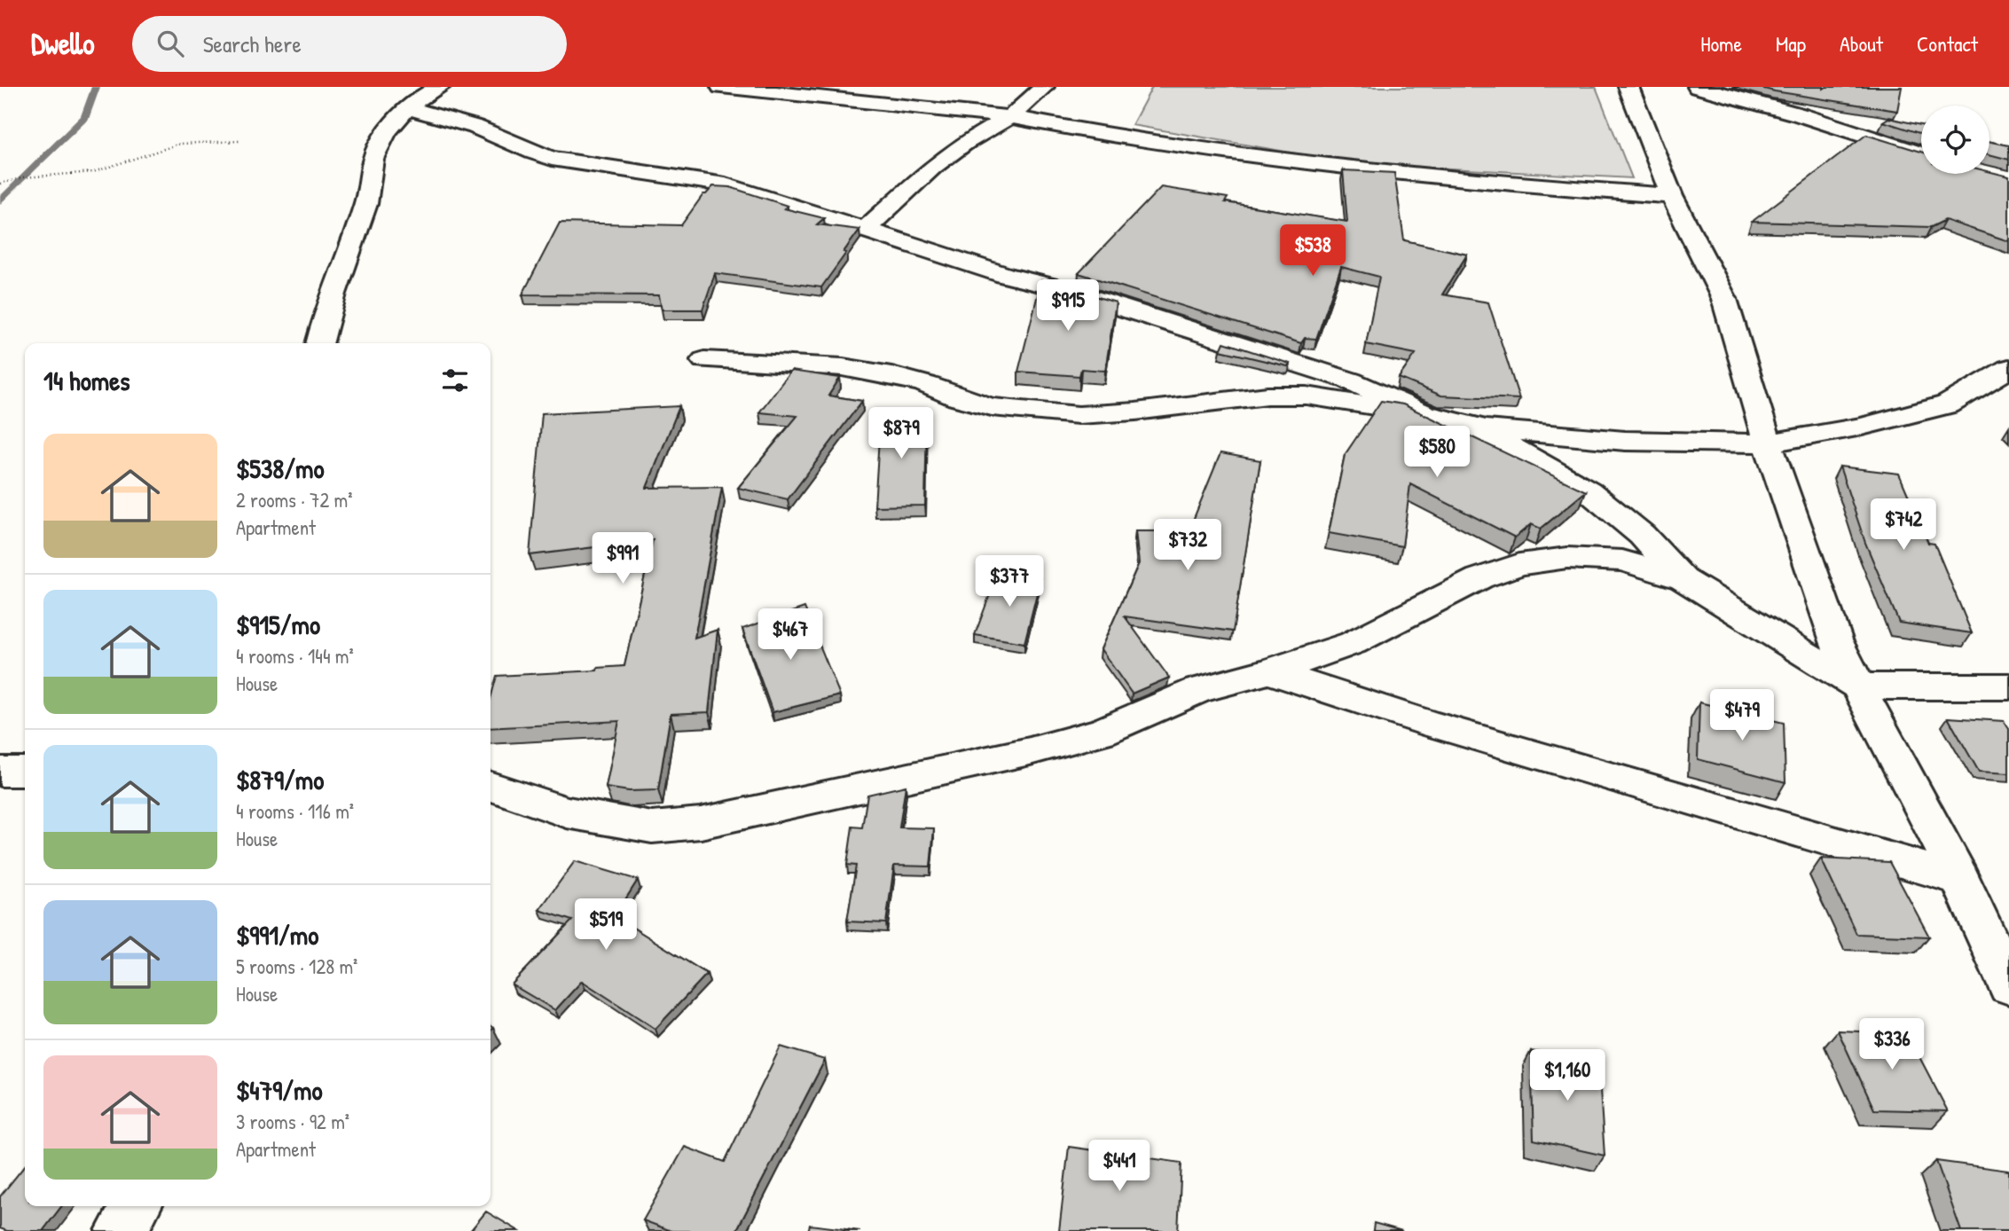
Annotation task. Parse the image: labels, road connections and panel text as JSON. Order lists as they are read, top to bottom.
{
  "page": {
    "header": "Dwello",
    "search": "Search here",
    "nav": [
      "Home",
      "Map",
      "About",
      "Contact"
    ],
    "price": [
      "$538",
      "$915",
      "$879",
      "$580",
      "$742",
      "$732",
      "$991",
      "$377",
      "$467",
      "$479",
      "$519",
      "$336",
      "$1,160",
      "$441"
    ],
    "heading": "14 homes",
    "list": [
      {
        "name": "$538/mo",
        "note": "2 rooms · 72 m² · Apartment"
      },
      {
        "name": "$915/mo",
        "note": "4 rooms · 144 m² · House"
      },
      {
        "name": "$879/mo",
        "note": "4 rooms · 116 m² · House"
      },
      {
        "name": "$991/mo",
        "note": "5 rooms · 128 m² · House"
      },
      {
        "name": "$479/mo",
        "note": "3 rooms · 92 m² · Apartment"
      }
    ]
  }
}
